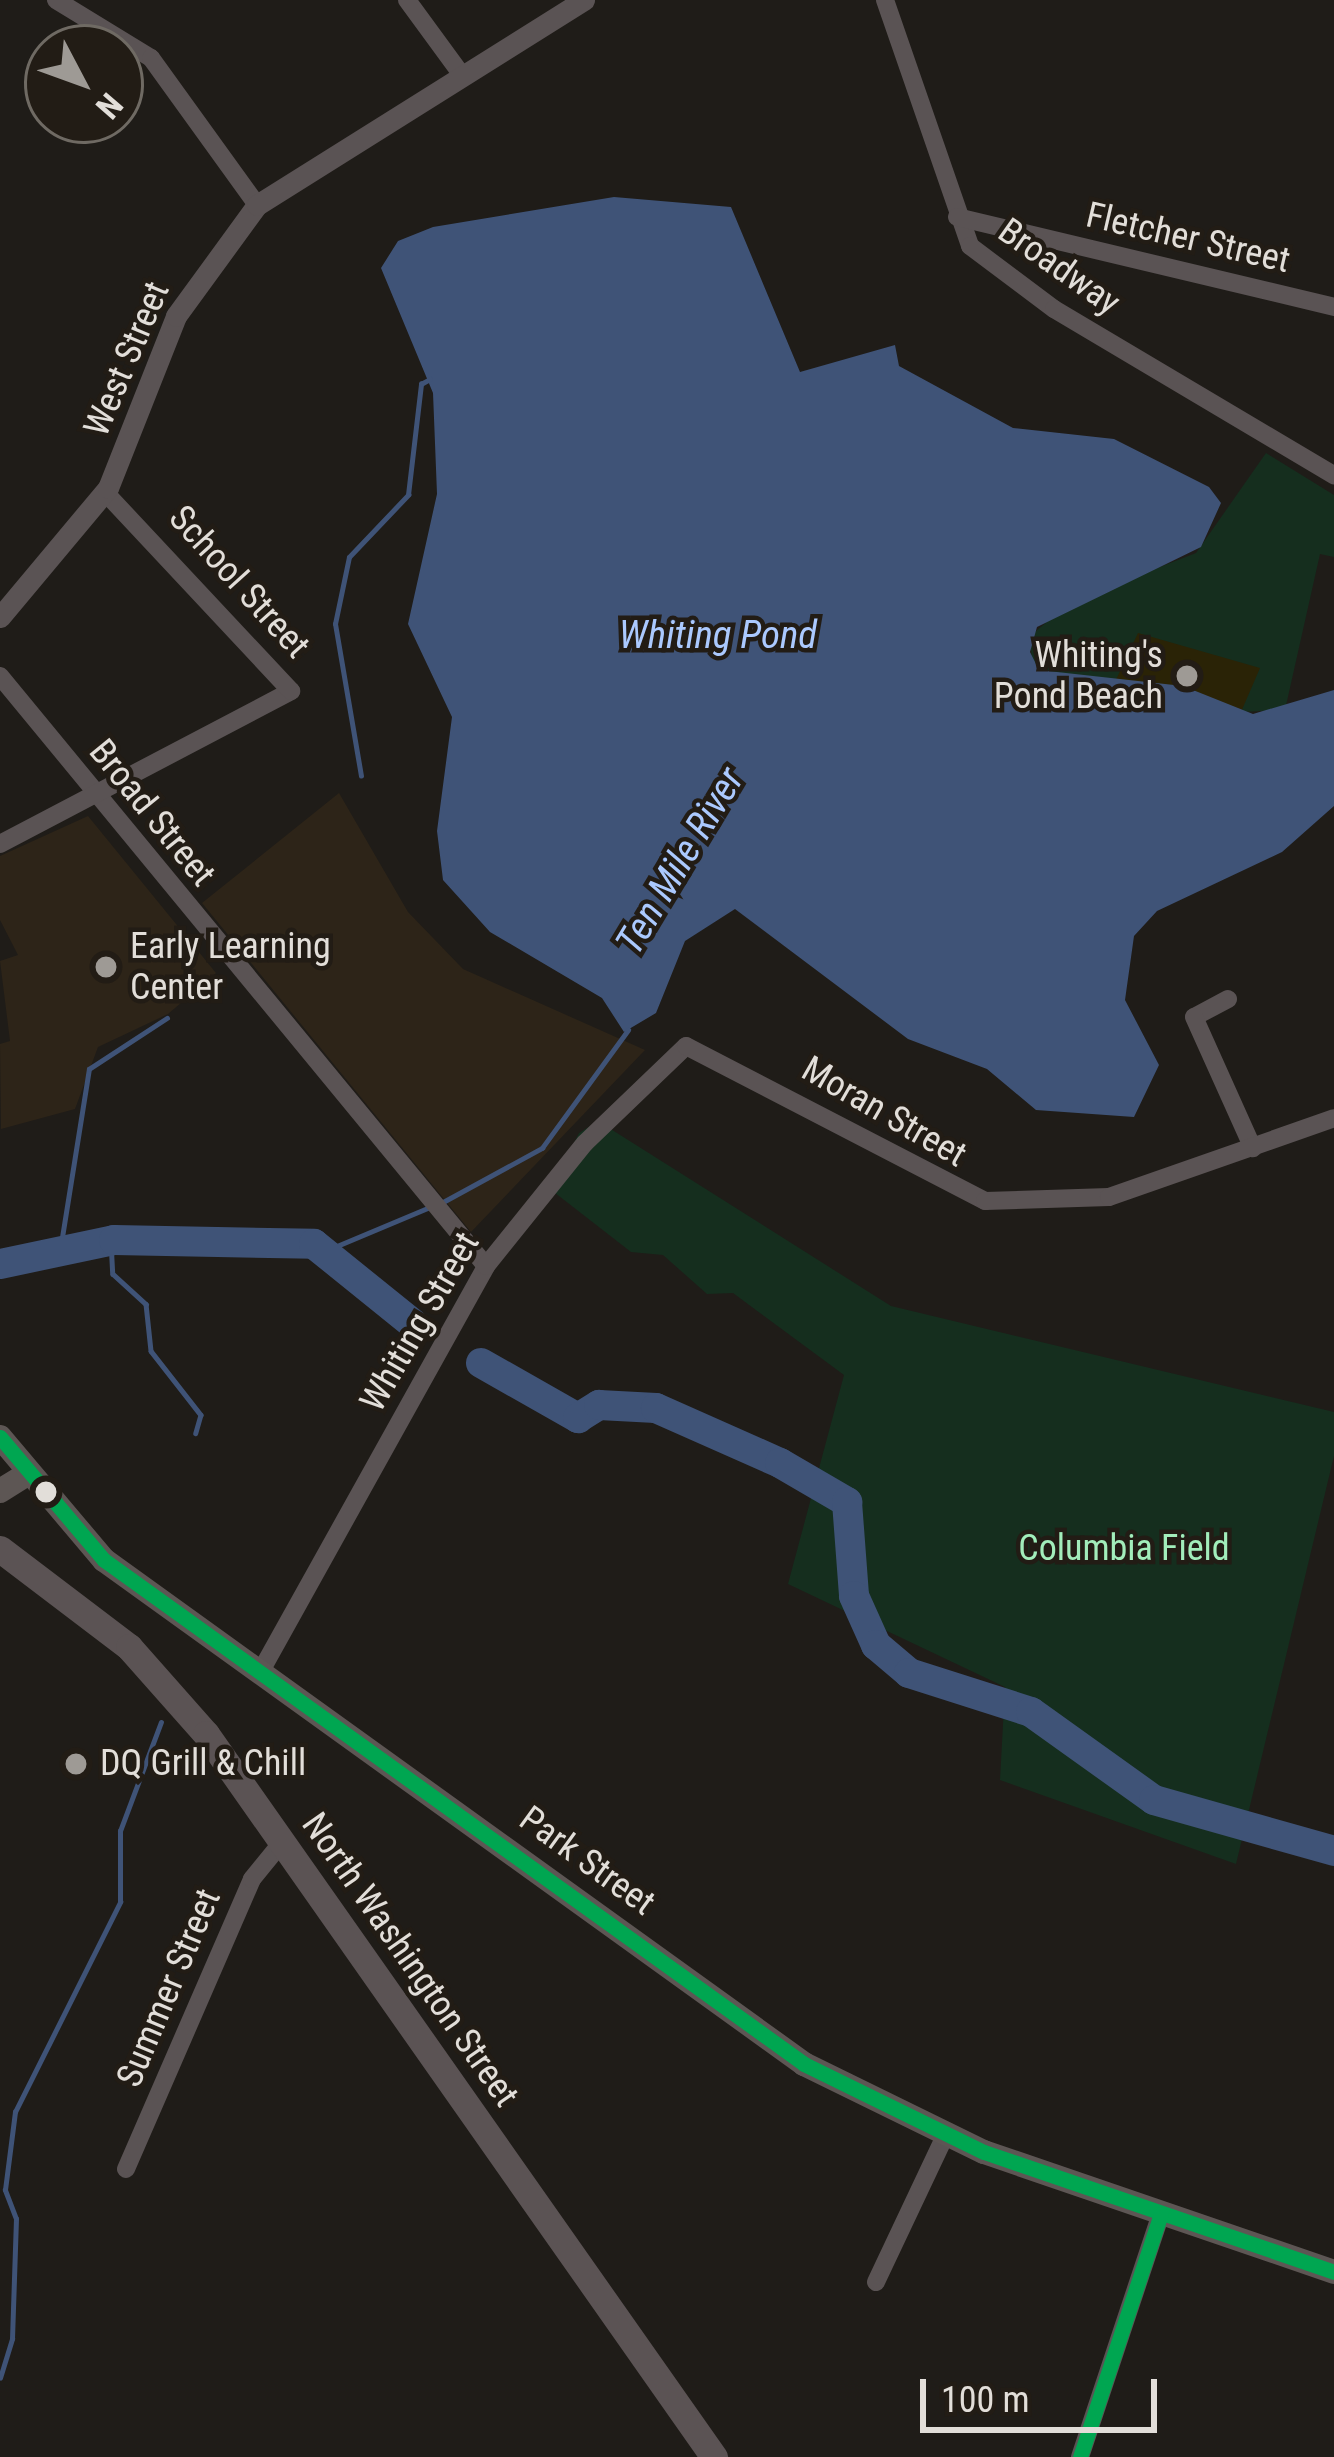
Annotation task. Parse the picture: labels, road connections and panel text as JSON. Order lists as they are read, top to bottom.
{
  "streets": {
    "main road": ["Park Street", "North Washington Street"],
    "street": [
      "Fletcher Street",
      "Broadway",
      "West Street",
      "School Street",
      "Broad Street",
      "Moran Street",
      "Whiting Street",
      "Summer Street"
    ]
  },
  "crossings": [
    ["Fletcher Street", "Broadway"],
    ["West Street", "School Street"],
    ["School Street", "Broad Street"],
    ["Broad Street", "Whiting Street"],
    ["Moran Street", "Whiting Street"],
    ["Whiting Street", "Park Street"],
    ["North Washington Street", "Summer Street"]
  ],
  "water": ["Whiting Pond", "Ten Mile River"],
  "parks": ["Columbia Field"],
  "places": ["Whiting's Pond Beach", "Early Learning Center", "DQ Grill & Chill"],
  "scale_bar": "100 m",
  "north": "bottom right"
}
